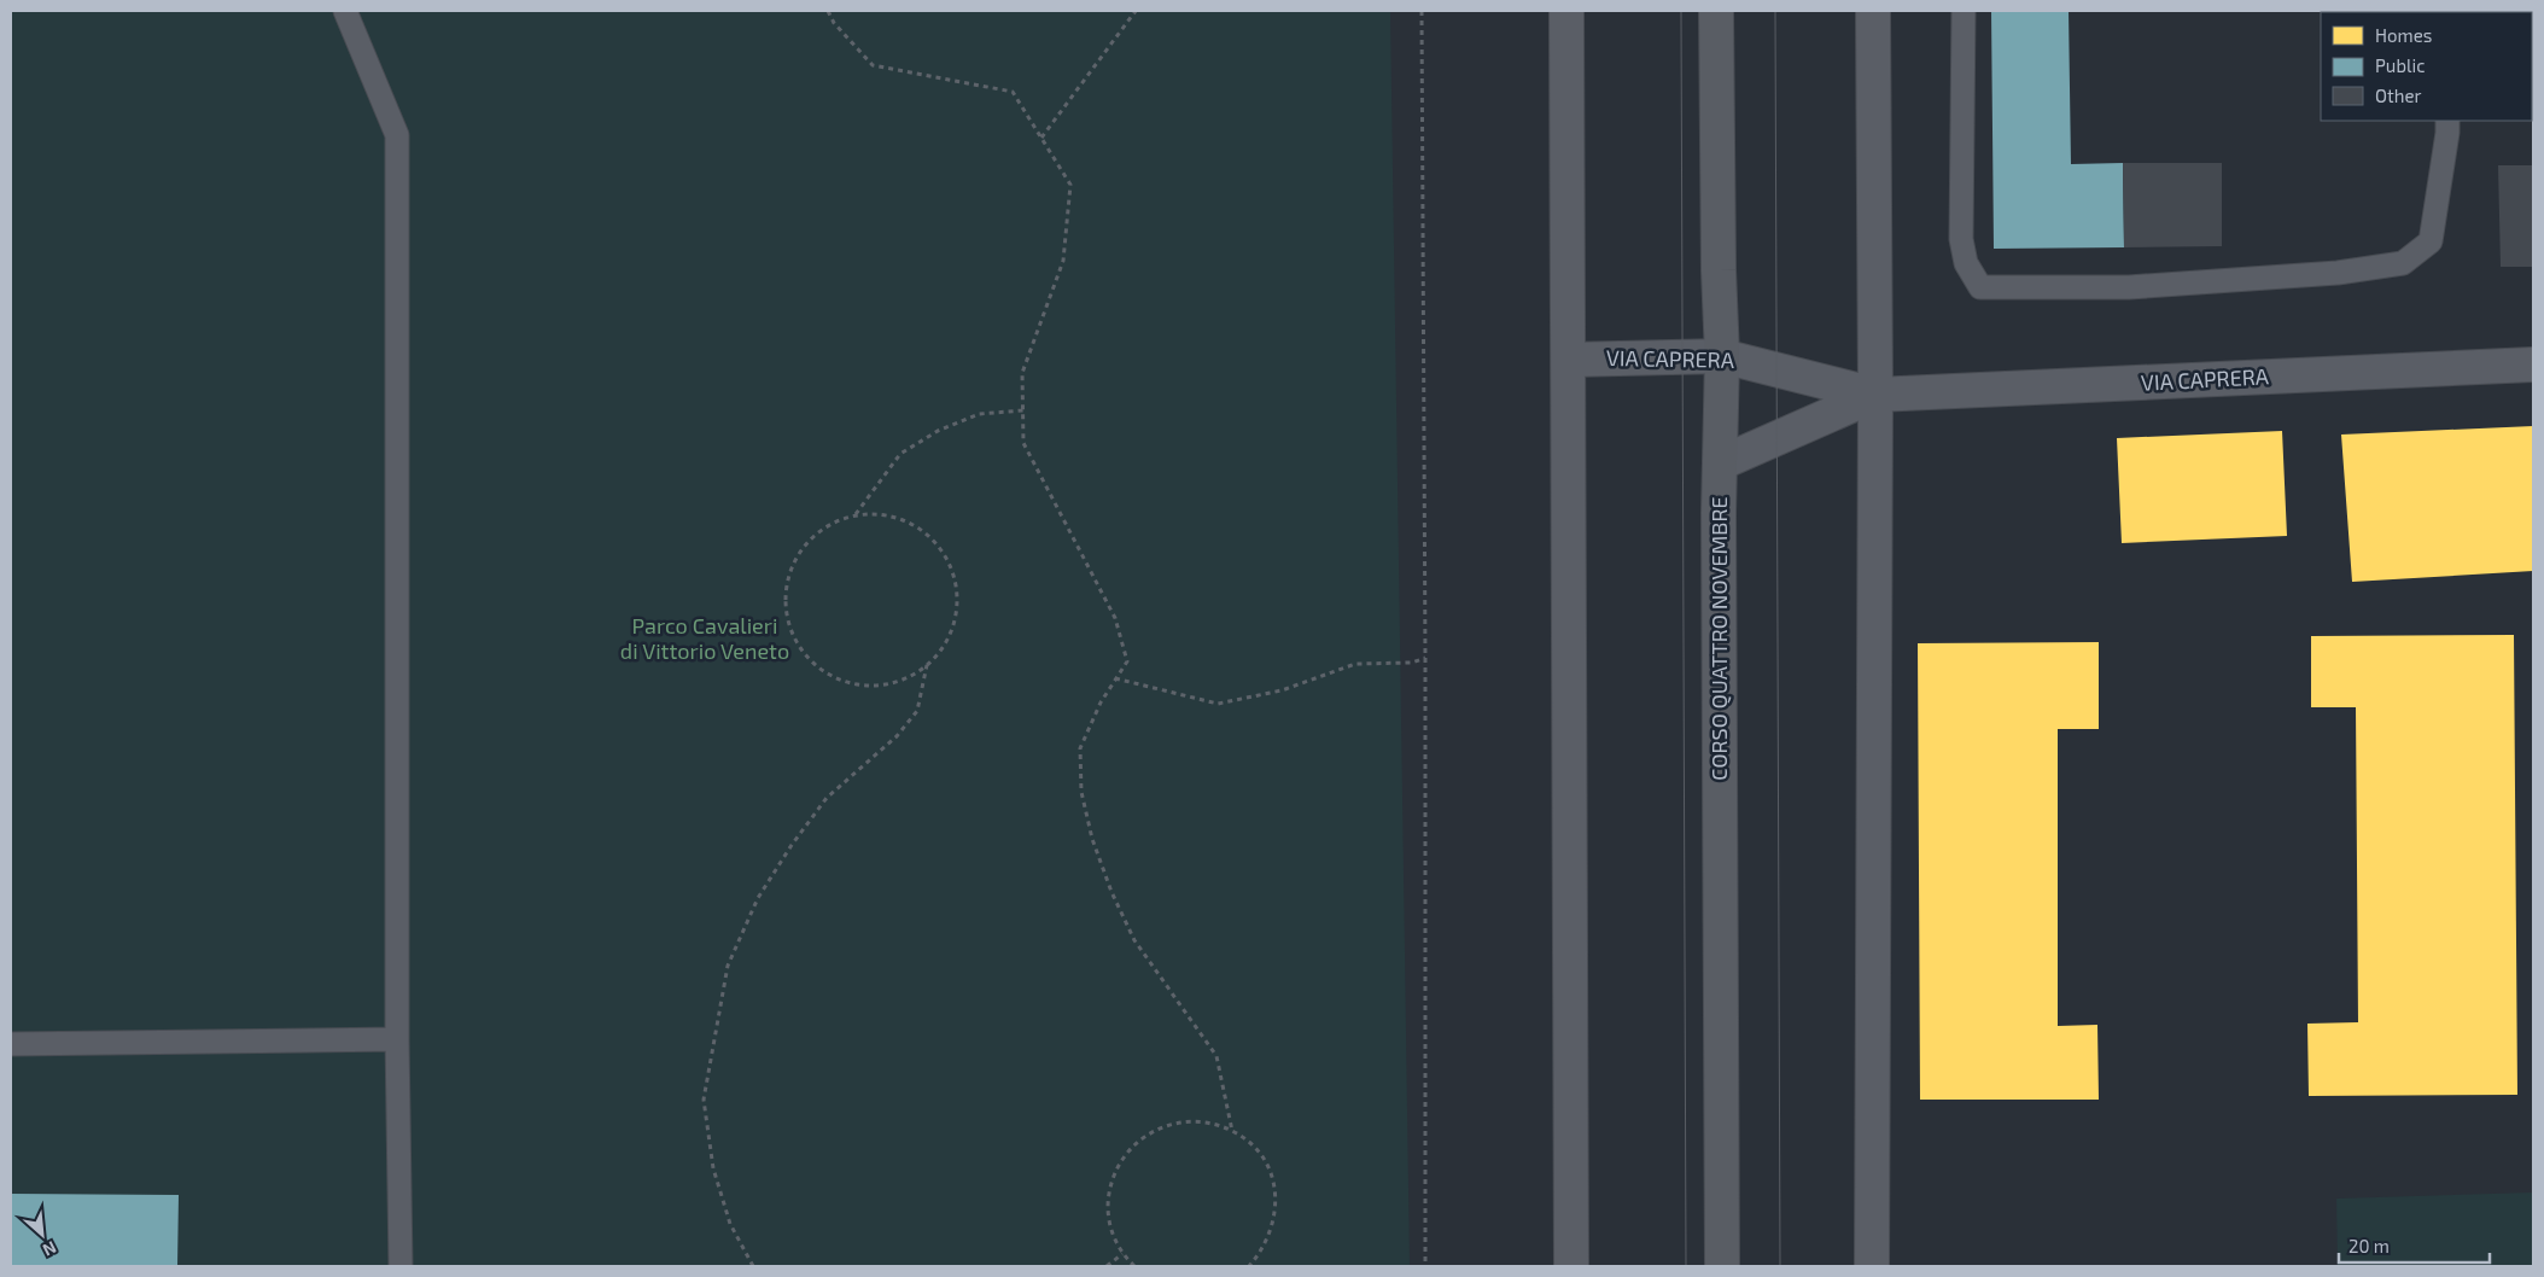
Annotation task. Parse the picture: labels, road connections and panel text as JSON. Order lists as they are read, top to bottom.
{
  "streets": {
    "main road": ["CORSO QUATTRO NOVEMBRE"],
    "street": ["VIA CAPRERA"]
  },
  "crossings": [
    ["VIA CAPRERA", "CORSO QUATTRO NOVEMBRE"]
  ],
  "parks": ["Parco Cavalieri di Vittorio Veneto"],
  "legend": ["Homes", "Public", "Other"],
  "scale_bar": "20 m",
  "north": "bottom right"
}
